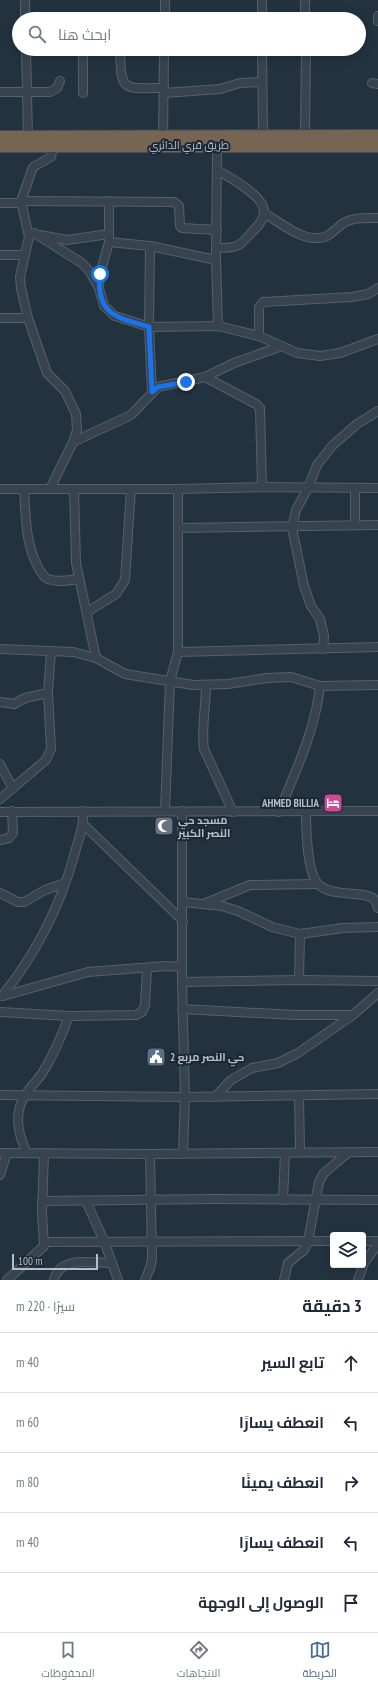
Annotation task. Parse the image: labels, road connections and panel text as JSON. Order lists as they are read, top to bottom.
{
  "streets": {
    "highway": ["طريق قري الدائري"]
  },
  "places": {
    "hotel": ["AHMED BILLIA"],
    "mosque": ["مسجد حي النصر الكبير"],
    "public building": ["حي النصر مربع 2"]
  },
  "scale_bar": "100 m",
  "page": {
    "search": "ابحث هنا",
    "scale": "100 m",
    "heading": ["3 دقيقة", "سيرًا · 220 m"],
    "list": [
      ["تابع السير", "40 m"],
      ["انعطف يسارًا", "60 m"],
      ["انعطف يمينًا", "80 m"],
      ["انعطف يسارًا", "40 m"],
      "الوصول إلى الوجهة"
    ],
    "nav": ["الخريطة", "الاتجاهات", "المحفوظات"]
  }
}
